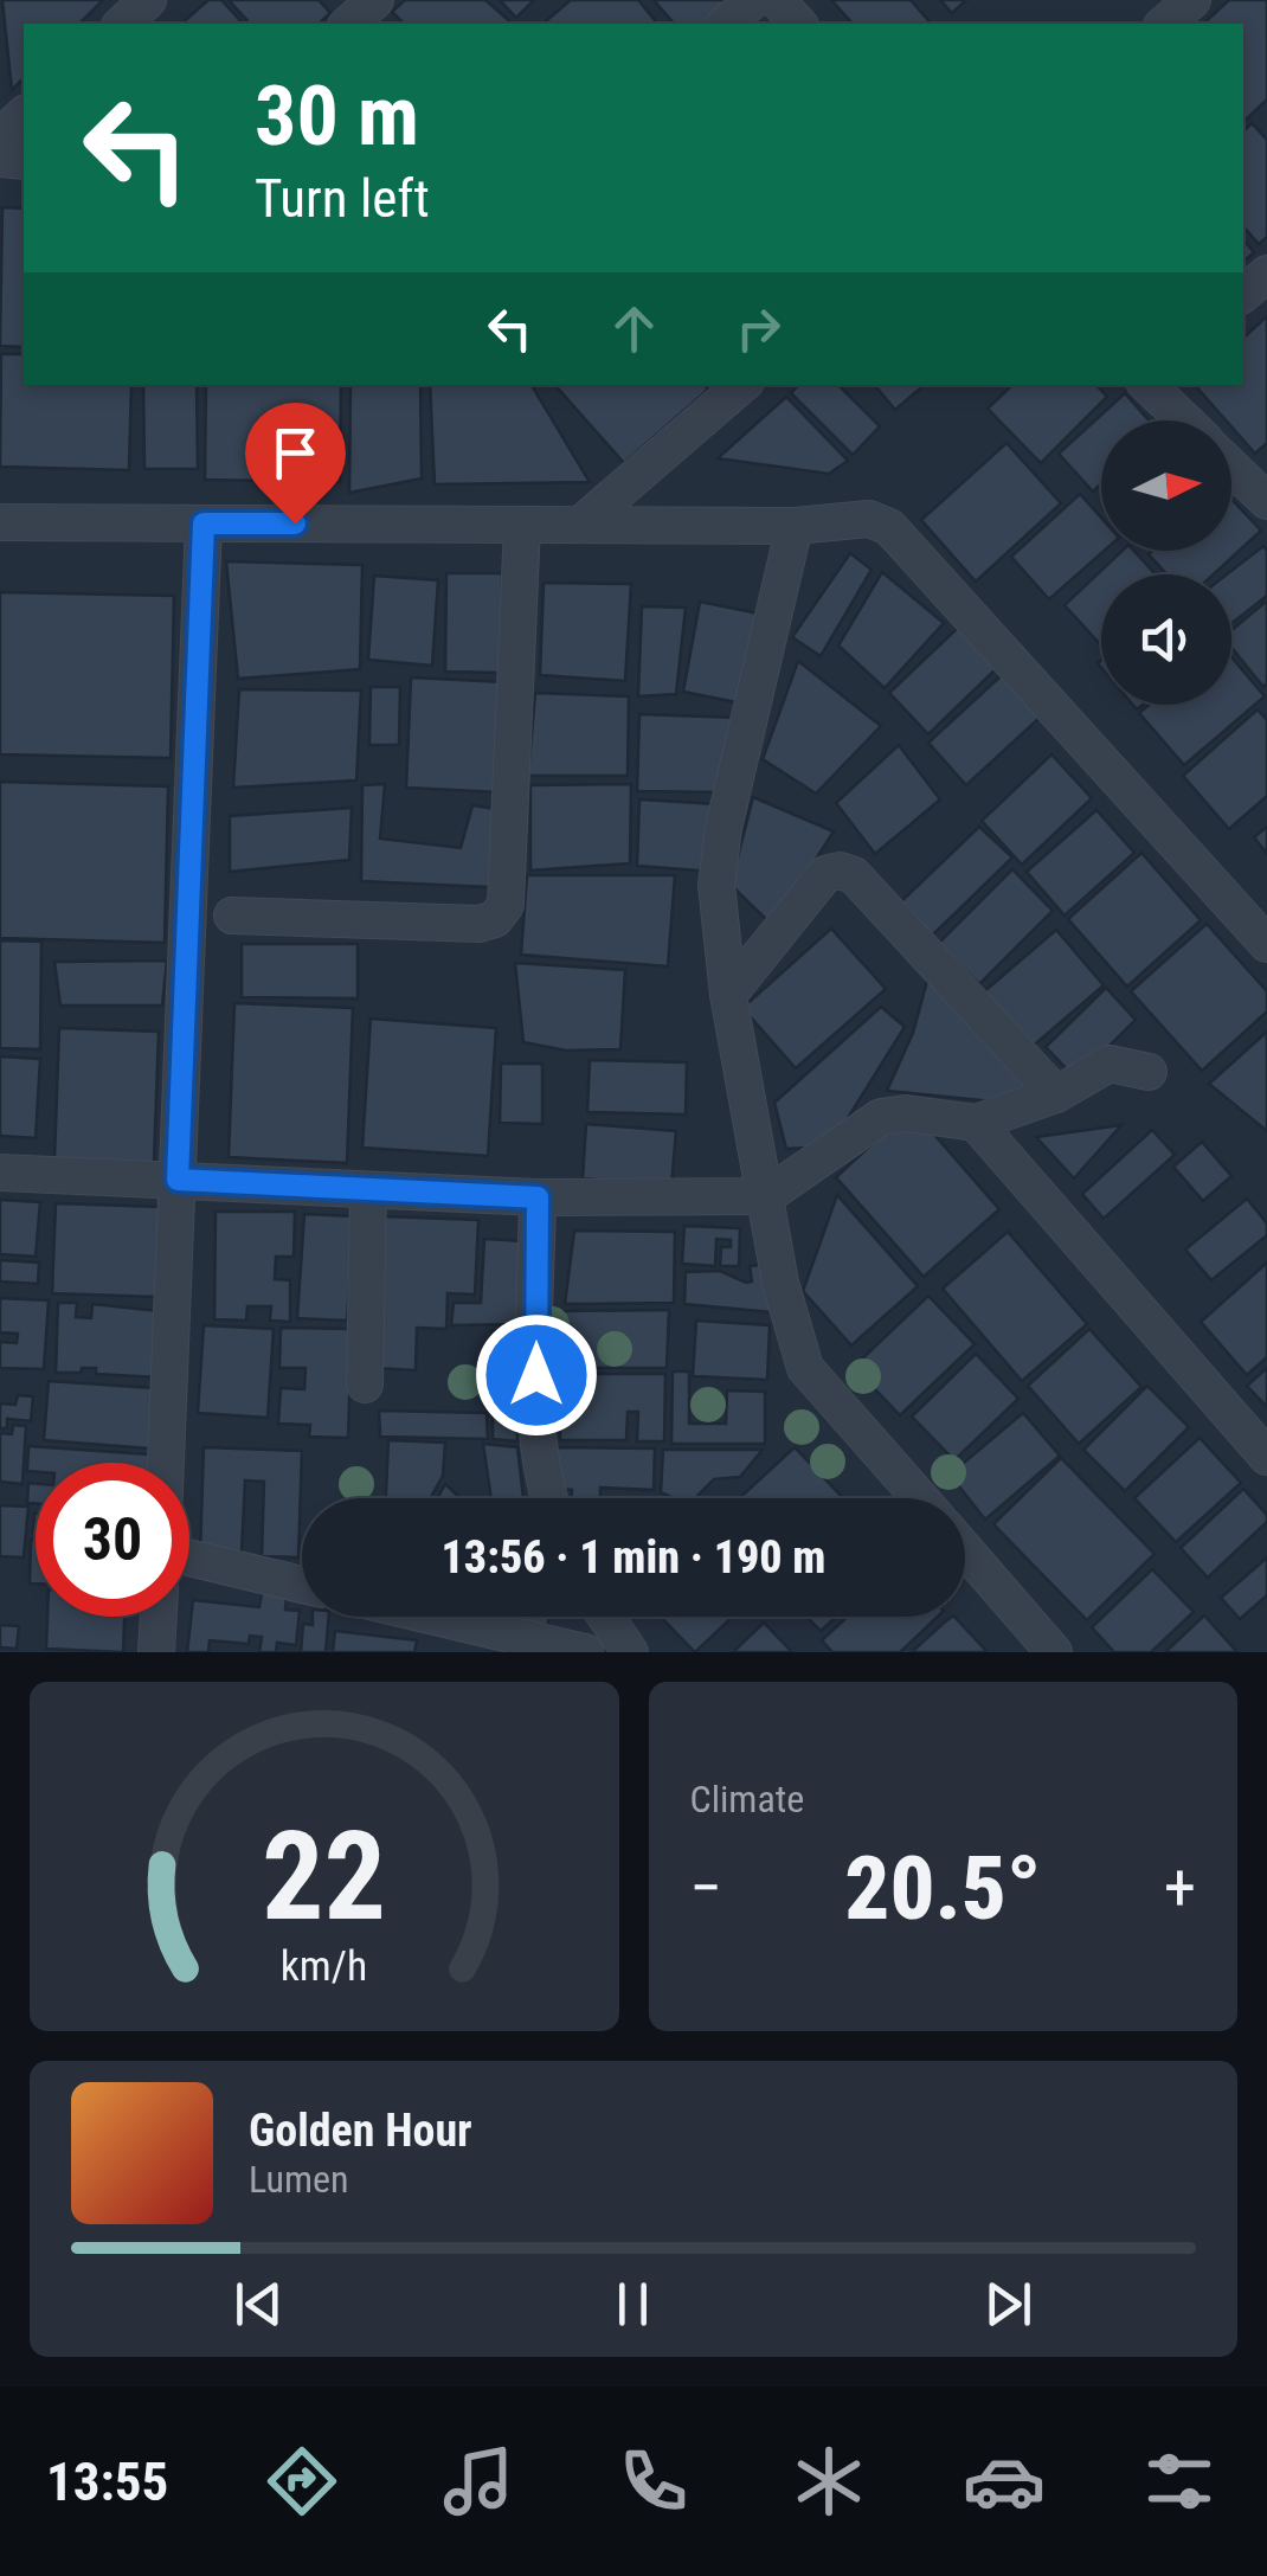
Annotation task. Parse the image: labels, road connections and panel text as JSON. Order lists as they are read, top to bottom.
{
  "north": "right",
  "page": {
    "turn": ["30 m", "Turn left"],
    "limit": "30",
    "trip": "13:56 · 1 min · 190 m",
    "tile": "Climate",
    "heat": ["−", "20.5°", "+"],
    "song": ["Golden Hour", "Lumen"],
    "tabs": "13:55",
    "gauge": ["22", "km/h"]
  }
}
